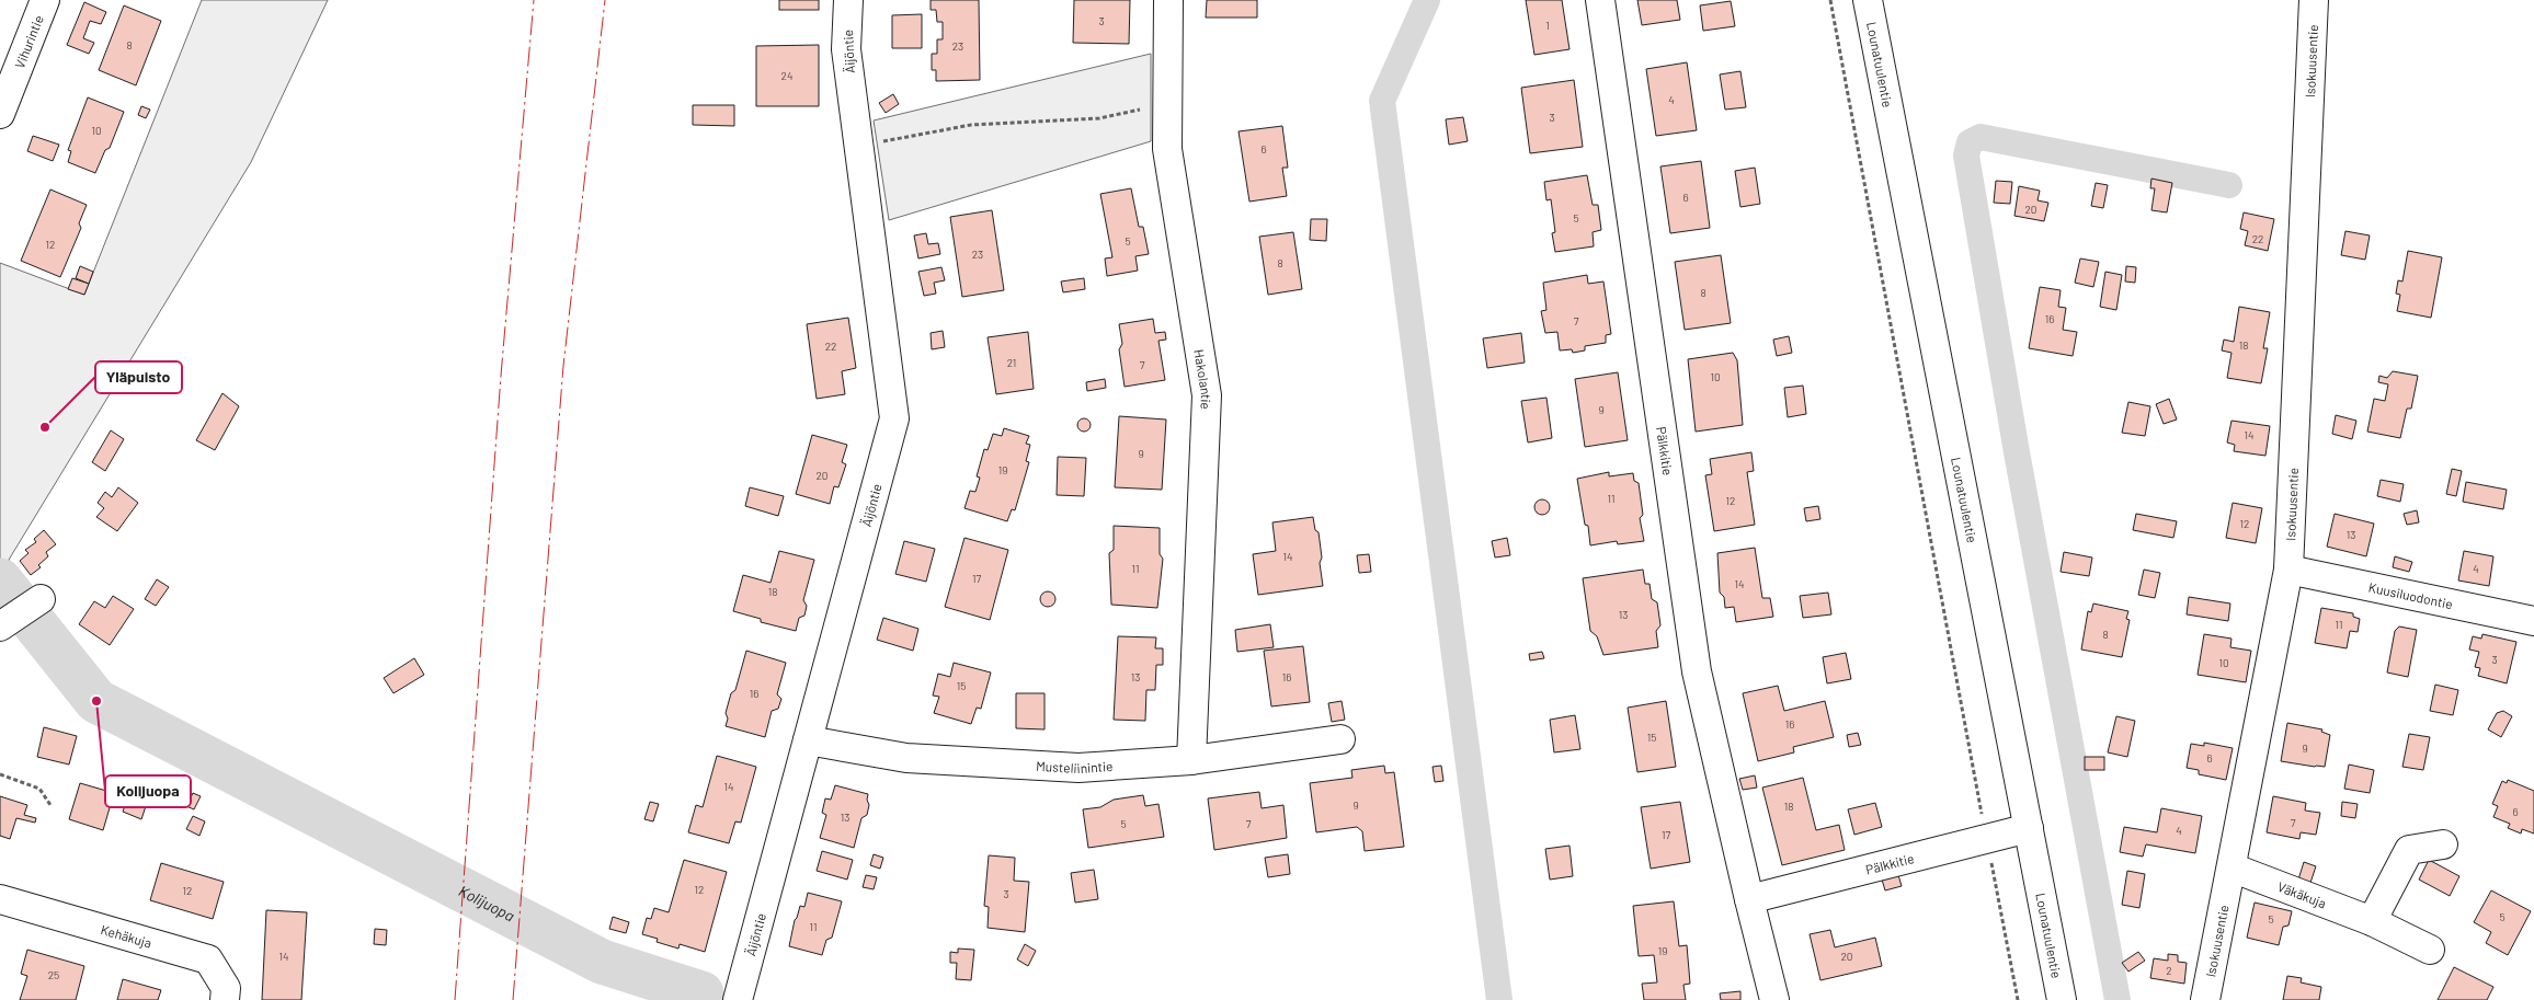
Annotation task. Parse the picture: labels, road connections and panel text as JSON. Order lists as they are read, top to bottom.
{
  "streets": {
    "street": [
      "Vihurintie",
      "Äijöntie",
      "Isokuusentie",
      "Lounatuulentie",
      "Hakolantie",
      "Pälkkitie",
      "Kuusiluodontie",
      "Musteliinintie",
      "Väkäkuja",
      "Kehäkuja"
    ]
  },
  "crossings": [
    ["Äijöntie", "Musteliinintie"],
    ["Isokuusentie", "Kuusiluodontie"],
    ["Isokuusentie", "Väkäkuja"],
    ["Lounatuulentie", "Pälkkitie"],
    ["Hakolantie", "Musteliinintie"]
  ],
  "water": ["Kolijuopa"],
  "places": ["Yläpuisto", "Kolijuopa"],
  "house_numbers": [
    "3",
    "1",
    "8",
    "23",
    "24",
    "4",
    "3",
    "10",
    "6",
    "6",
    "20",
    "5",
    "22",
    "5",
    "12",
    "23",
    "8",
    "8",
    "16",
    "7",
    "18",
    "22",
    "21",
    "7",
    "10",
    "9",
    "14",
    "9",
    "19",
    "20",
    "11",
    "12",
    "12",
    "13",
    "14",
    "11",
    "4",
    "17",
    "14",
    "18",
    "13",
    "11",
    "8",
    "3",
    "10",
    "13",
    "16",
    "15",
    "16",
    "16",
    "15",
    "9",
    "6",
    "14",
    "9",
    "18",
    "6",
    "13",
    "7",
    "5",
    "7",
    "4",
    "17",
    "12",
    "12",
    "3",
    "5",
    "5",
    "11",
    "19",
    "14",
    "20",
    "2",
    "25"
  ]
}
